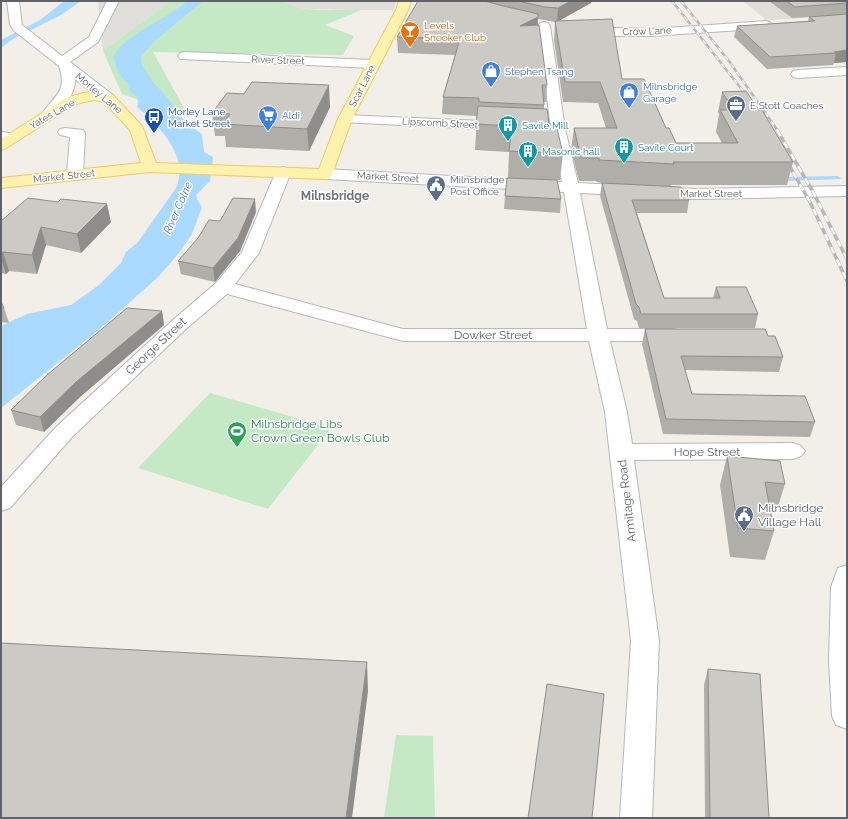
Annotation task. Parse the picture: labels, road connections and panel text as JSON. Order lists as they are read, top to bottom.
{
  "streets": {
    "main road": [
      "Scar Lane",
      "Morley Lane",
      "Yates Lane",
      "Market Street"
    ],
    "street": [
      "Crow Lane",
      "River Street",
      "Lipscomb Street",
      "Dowker Street",
      "George Street",
      "Hope Street",
      "Armitage Road"
    ]
  },
  "crossings": [
    ["River Street", "Scar Lane"],
    ["Scar Lane", "Lipscomb Street"],
    ["Scar Lane", "Market Street"],
    ["Morley Lane", "Yates Lane"],
    ["Morley Lane", "Market Street"],
    ["Market Street", "George Street"],
    ["Market Street", "Armitage Road"],
    ["Dowker Street", "George Street"],
    ["Dowker Street", "Armitage Road"],
    ["Hope Street", "Armitage Road"]
  ],
  "districts": ["Milnsbridge"],
  "water": ["River Colne"],
  "places": {
    "bar": ["Levels Snooker Club"],
    "shop": ["Stephen Tsang", "Milnsbridge Garage"],
    "office": ["E Stott Coaches"],
    "supermarket": ["Aldi"],
    "bus stop": ["Morley Lane Market Street"],
    "building": ["Savile Mill", "Savile Court", "Masonic hall"],
    "public building": ["Milnsbridge Post Office", "Milnsbridge Village Hall"],
    "sports": ["Milnsbridge Libs Crown Green Bowls Club"]
  }
}
